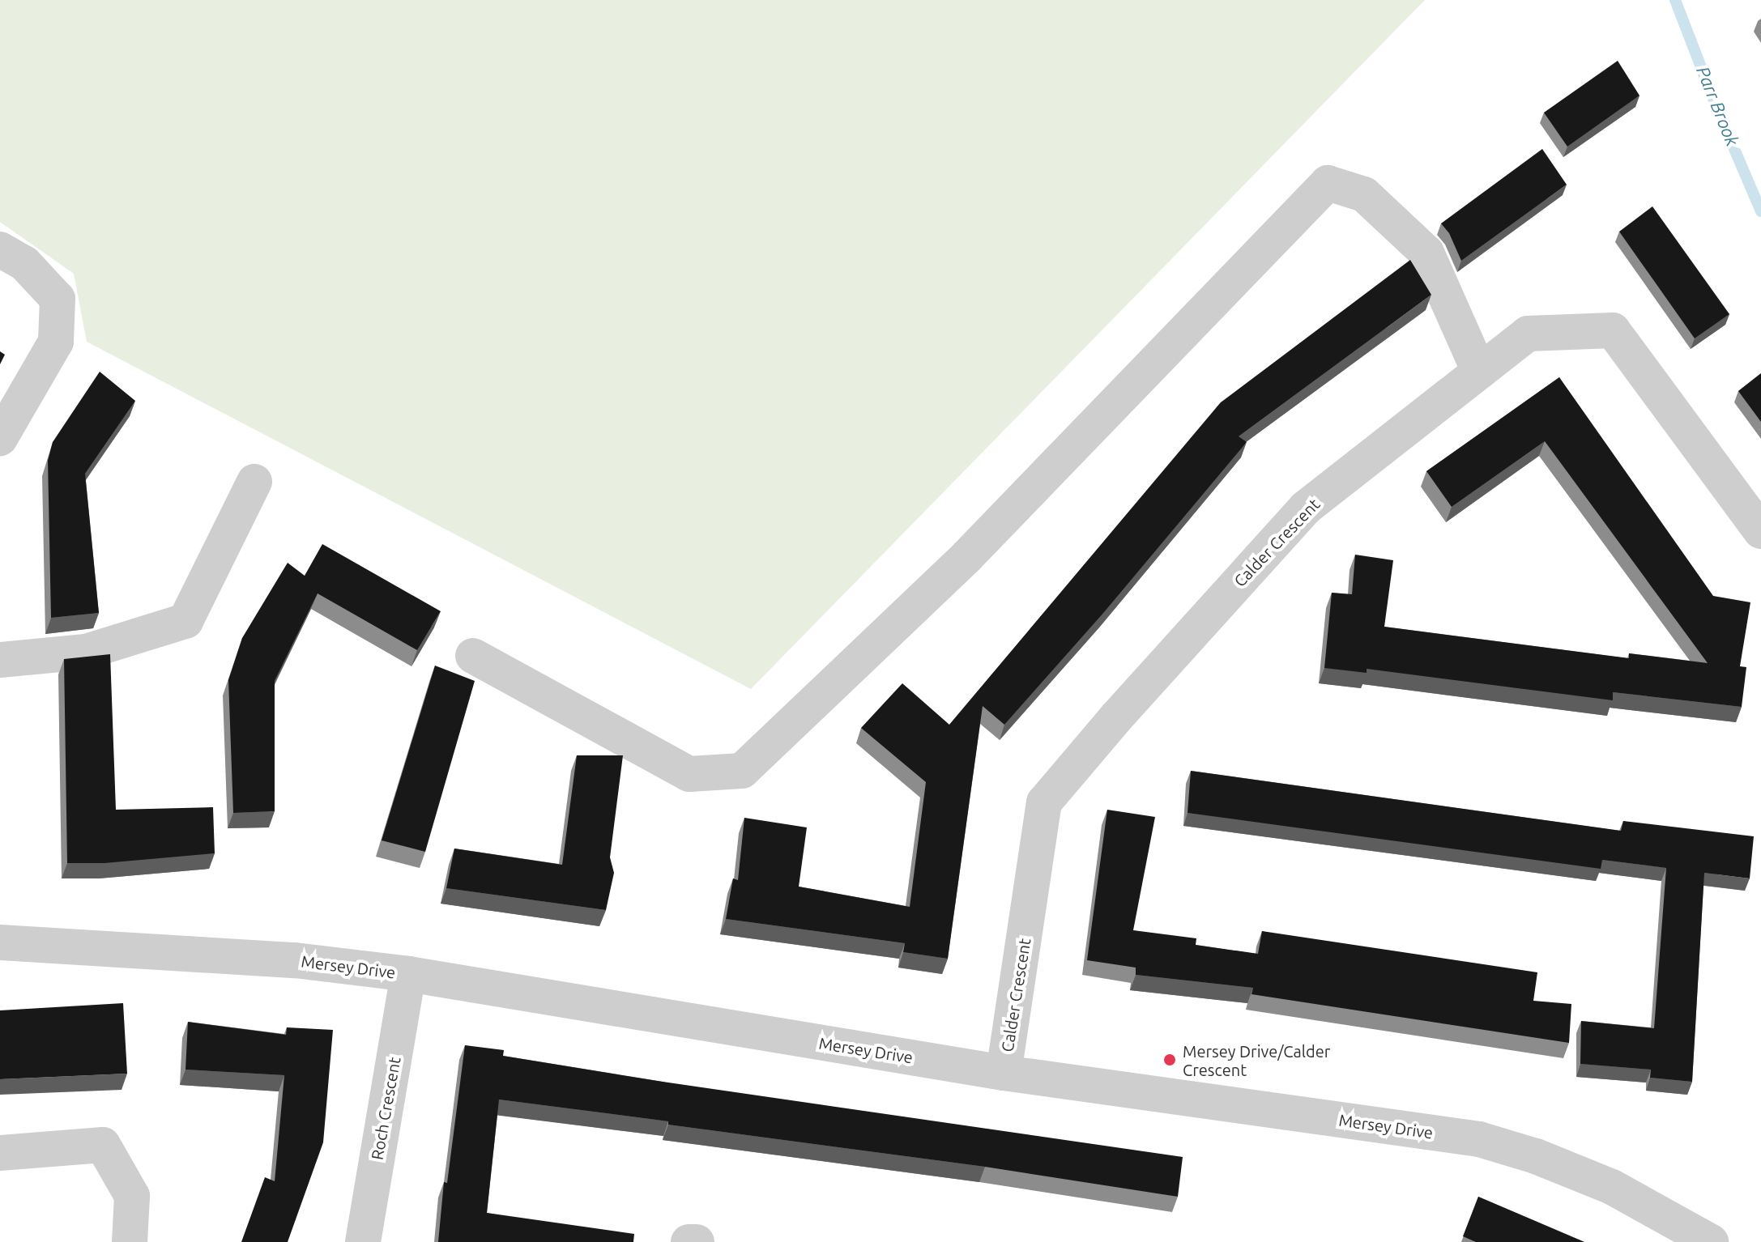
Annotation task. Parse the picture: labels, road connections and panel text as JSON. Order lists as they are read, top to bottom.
{
  "streets": {
    "street": ["Calder Crescent", "Mersey Drive", "Roch Crescent"]
  },
  "crossings": [
    ["Calder Crescent", "Mersey Drive"],
    ["Mersey Drive", "Roch Crescent"]
  ],
  "water": ["Parr Brook"],
  "places": ["Mersey Drive/Calder Crescent"]
}
